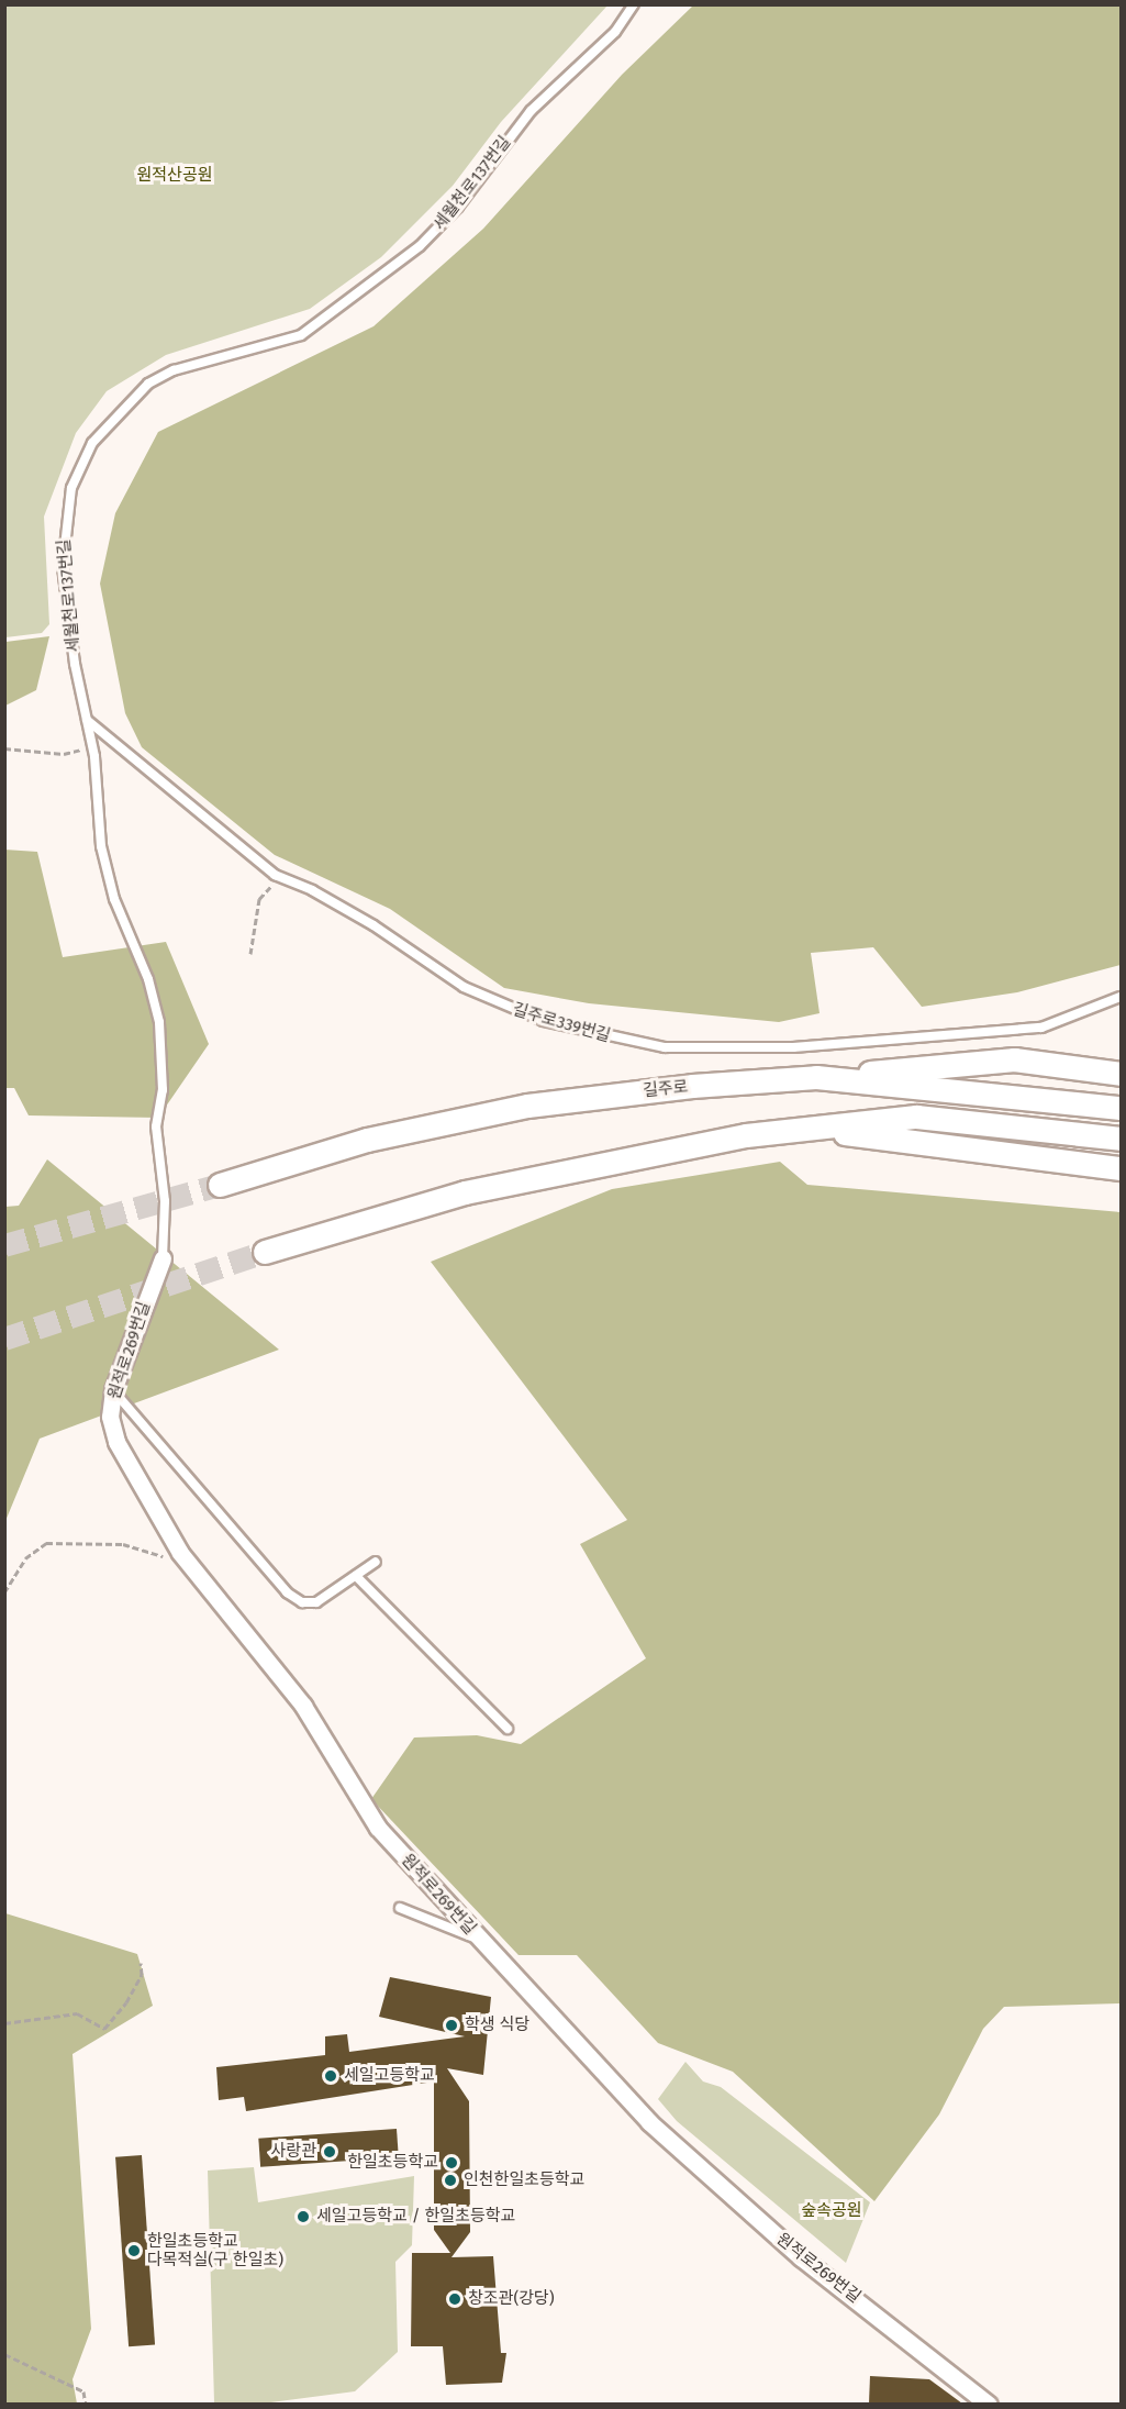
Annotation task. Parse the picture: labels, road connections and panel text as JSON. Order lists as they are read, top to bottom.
{
  "streets": {
    "main road": ["길주로"],
    "street": ["원적로269번길"],
    "lane": ["세월천로137번길", "길주로339번길"]
  },
  "crossings": [
    ["세월천로137번길", "길주로339번길"],
    ["세월천로137번길", "원적로269번길"]
  ],
  "parks": ["원적산공원", "숲속공원"],
  "places": [
    "학생 식당",
    "세일고등학교",
    "사랑관",
    "한일초등학교",
    "인천한일초등학교",
    "세일고등학교 / 한일초등학교",
    "한일초등학교 다목적실(구 한일초)",
    "창조관(강당)"
  ]
}
